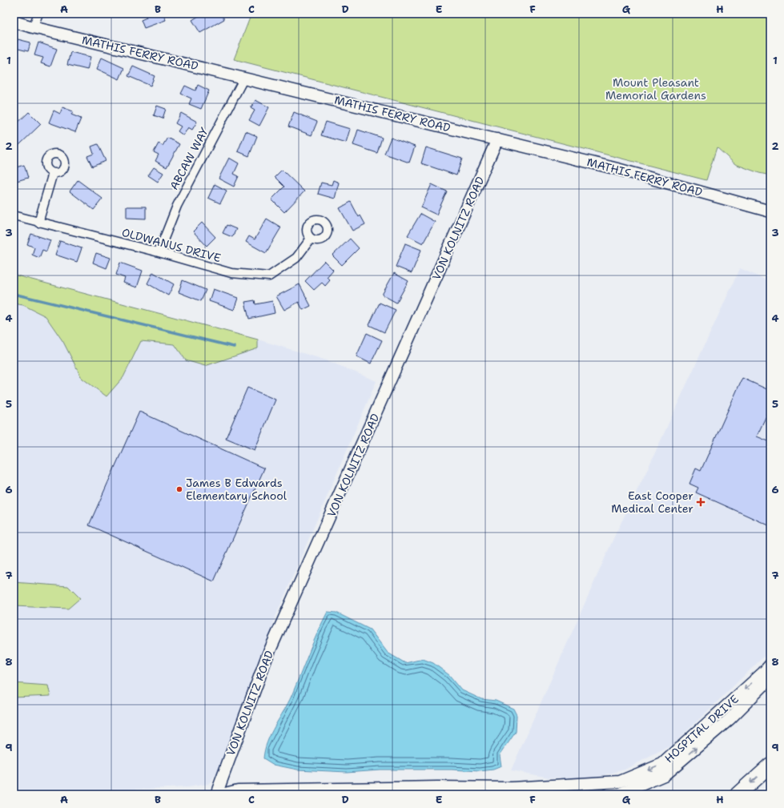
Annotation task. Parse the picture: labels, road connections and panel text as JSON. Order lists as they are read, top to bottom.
{
  "streets": {
    "street": [
      "MATHIS FERRY ROAD",
      "ABCAW WAY",
      "VON KOLNITZ ROAD",
      "OLDWANUS DRIVE",
      "HOSPITAL DRIVE"
    ]
  },
  "crossings": [
    ["MATHIS FERRY ROAD", "ABCAW WAY"],
    ["MATHIS FERRY ROAD", "VON KOLNITZ ROAD"],
    ["ABCAW WAY", "OLDWANUS DRIVE"]
  ],
  "parks": ["Mount Pleasant Memorial Gardens"],
  "places": {
    "other": ["James B Edwards Elementary School"],
    "health": ["East Cooper Medical Center"]
  },
  "grid": {
    "columns": [
      "A",
      "B",
      "C",
      "D",
      "E",
      "F",
      "G",
      "H"
    ],
    "rows": [
      "1",
      "2",
      "3",
      "4",
      "5",
      "6",
      "7",
      "8",
      "9"
    ]
  }
}
